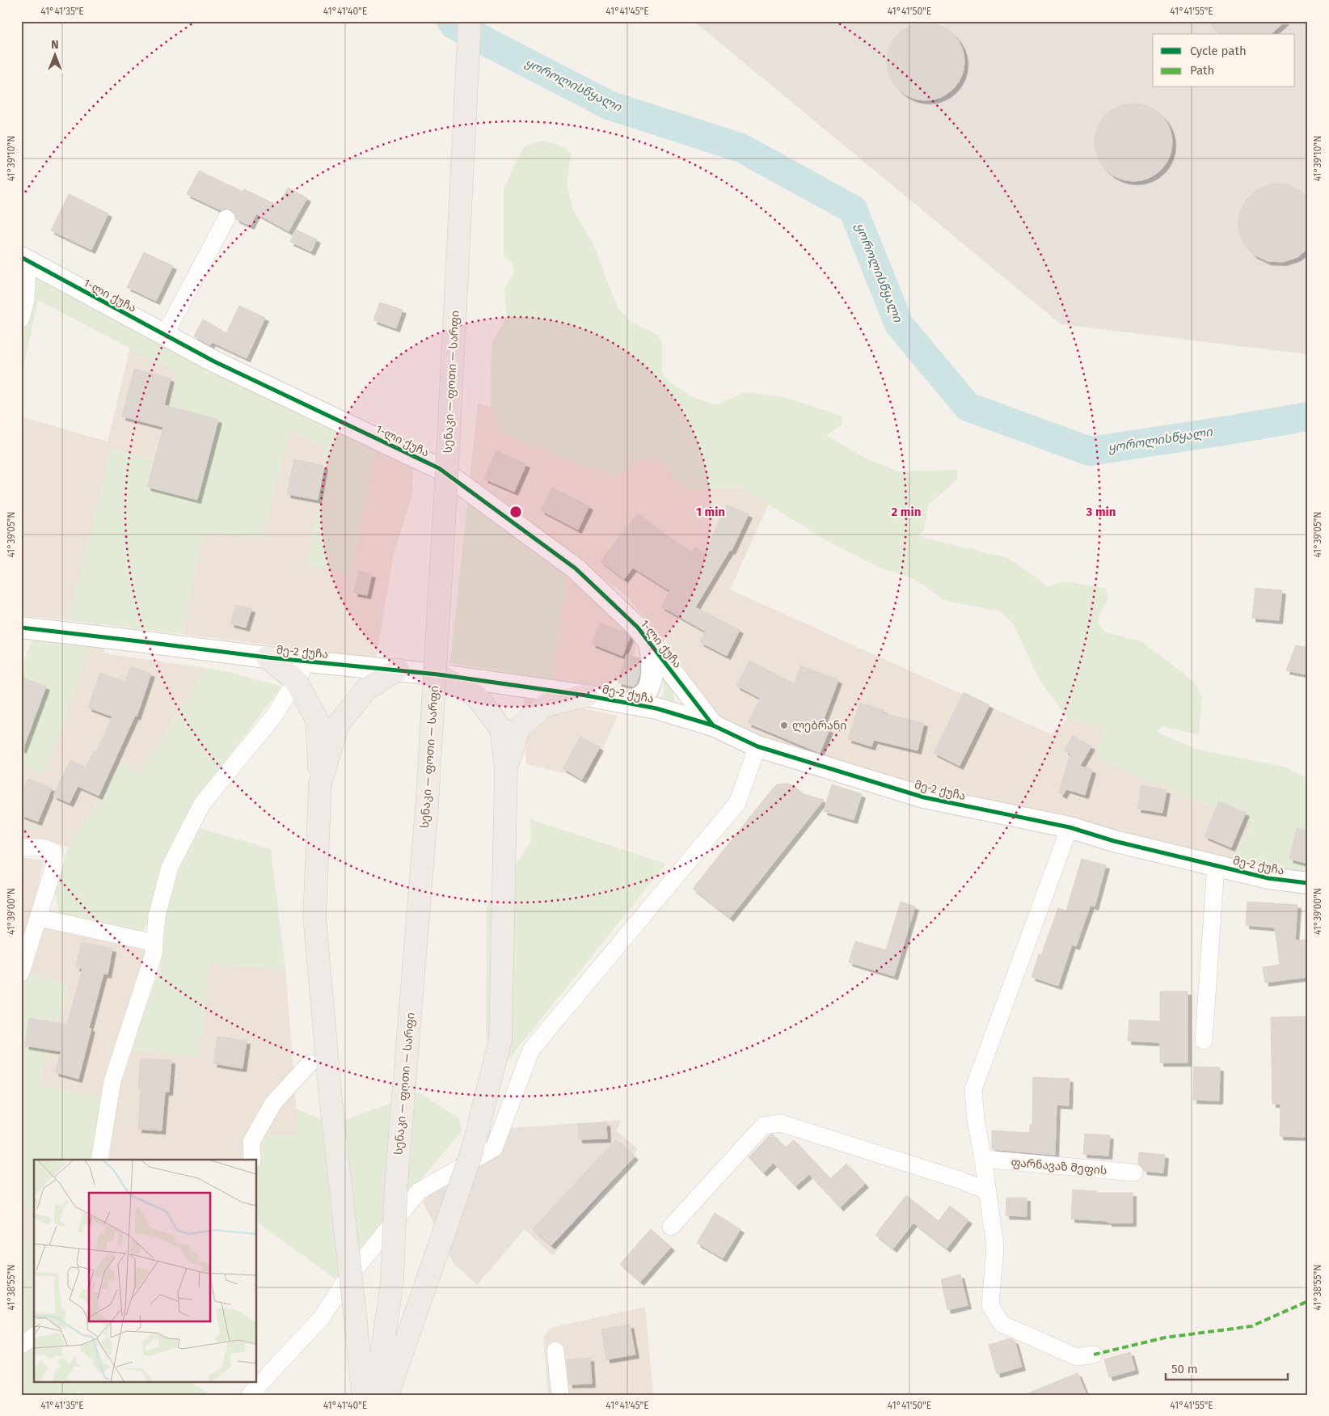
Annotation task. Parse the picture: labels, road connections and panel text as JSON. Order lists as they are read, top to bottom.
{
  "streets": {
    "highway": ["სენაკი — ფოთი — სარფი"],
    "street": ["1-ლი ქუჩა", "მე-2 ქუჩა", "ფარნავაზ მეფის"]
  },
  "crossings": [
    ["1-ლი ქუჩა", "მე-2 ქუჩა"]
  ],
  "water": ["ყოროლისწყალი"],
  "places": ["ლებრანი"],
  "legend": ["Cycle path", "Path"],
  "scale_bar": "50 m",
  "north": "top",
  "coordinates": [
    "41°41'35\"E",
    "41°41'40\"E",
    "41°41'45\"E",
    "41°41'50\"E",
    "41°41'55\"E",
    "41°39'10\"N",
    "41°39'05\"N",
    "41°39'00\"N",
    "41°38'55\"N"
  ],
  "rings": ["1 min", "2 min", "3 min"]
}
